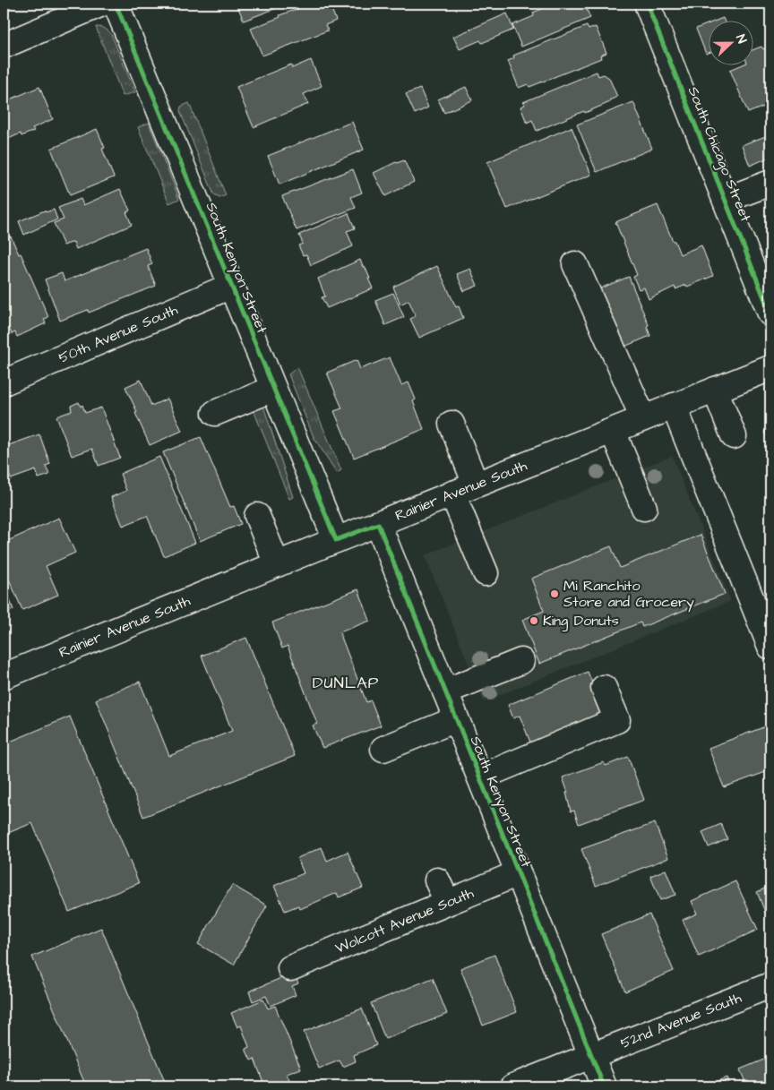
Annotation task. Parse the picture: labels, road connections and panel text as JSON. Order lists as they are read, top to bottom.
{
  "streets": {
    "street": [
      "South Chicago Street",
      "South Kenyon Street",
      "50th Avenue South",
      "Rainier Avenue South",
      "Wolcott Avenue South",
      "52nd Avenue South"
    ]
  },
  "crossings": [
    ["South Kenyon Street", "50th Avenue South"],
    ["South Kenyon Street", "Rainier Avenue South"],
    ["South Kenyon Street", "Wolcott Avenue South"],
    ["South Kenyon Street", "52nd Avenue South"]
  ],
  "districts": ["DUNLAP"],
  "places": ["Mi Ranchito Store and Grocery", "King Donuts"],
  "north": "right"
}
